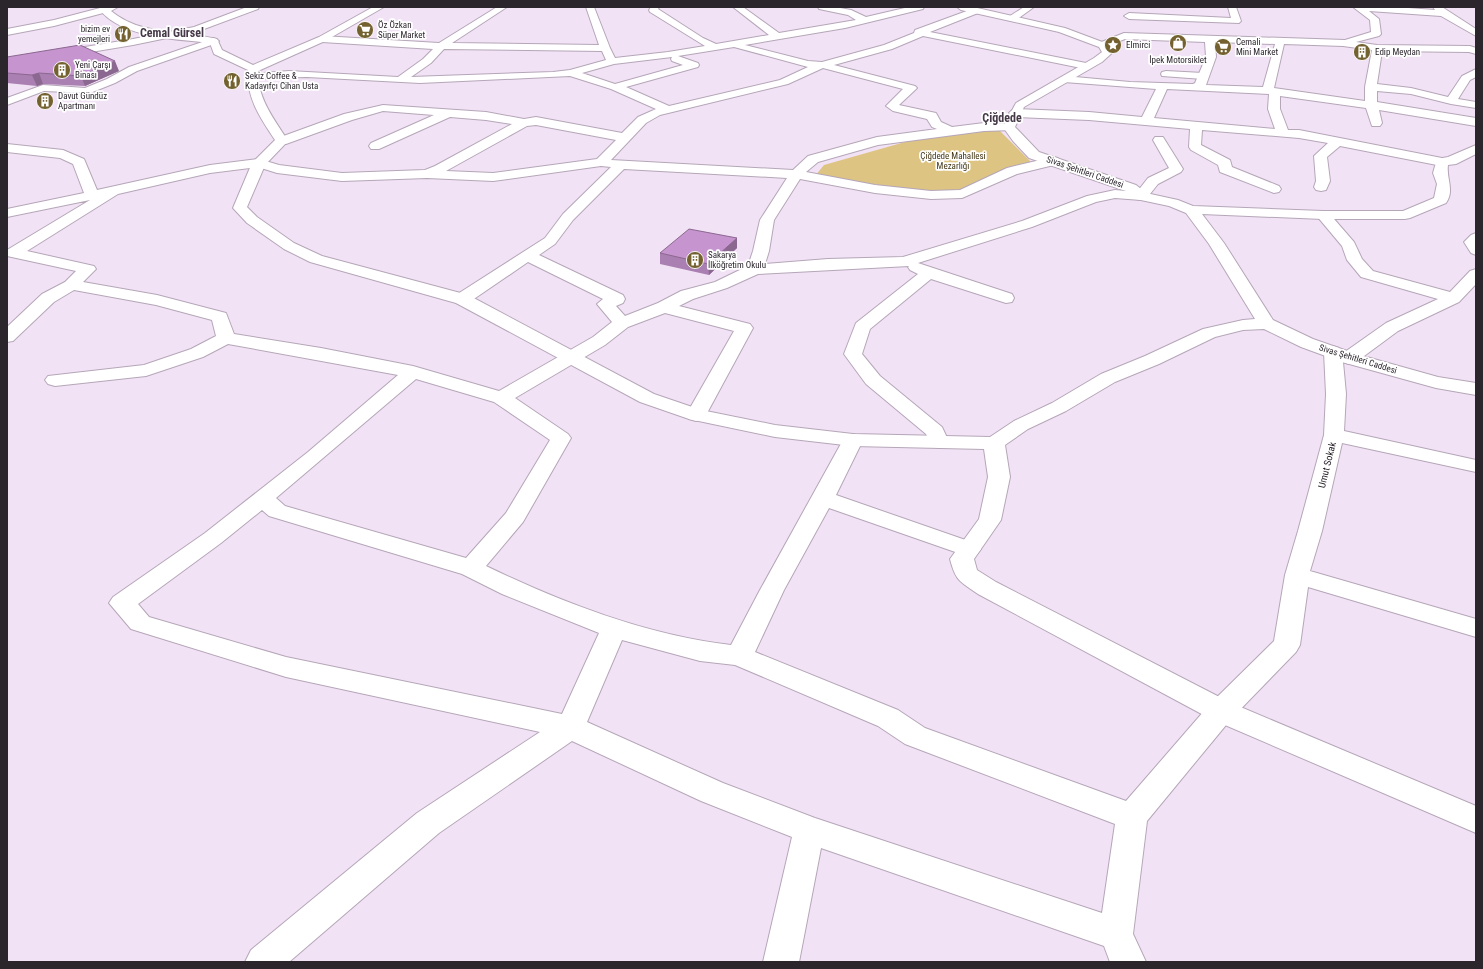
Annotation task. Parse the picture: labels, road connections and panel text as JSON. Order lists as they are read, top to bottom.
{
  "streets": {
    "street": ["Sivas Şehitleri Caddesi", "Umut Sokak"]
  },
  "crossings": [
    ["Sivas Şehitleri Caddesi", "Umut Sokak"]
  ],
  "districts": ["Cemal Gürsel", "Çiğdede"],
  "parks": ["Çiğdede Mahallesi Mezarlığı"],
  "places": {
    "supermarket": ["Öz Özkan Süper Market", "Cemali Mini Market"],
    "restaurant": ["bizim ev yemejleri", "Sekiz Coffee & Kadayıfçı Cihan Usta"],
    "shop": ["İpek Motorsiklet"],
    "place": ["Elmirci"],
    "building": [
      "Edip Meydan",
      "Yeni Çarşı Binası",
      "Davut Gündüz Apartmanı",
      "Sakarya İlköğretim Okulu"
    ]
  }
}
